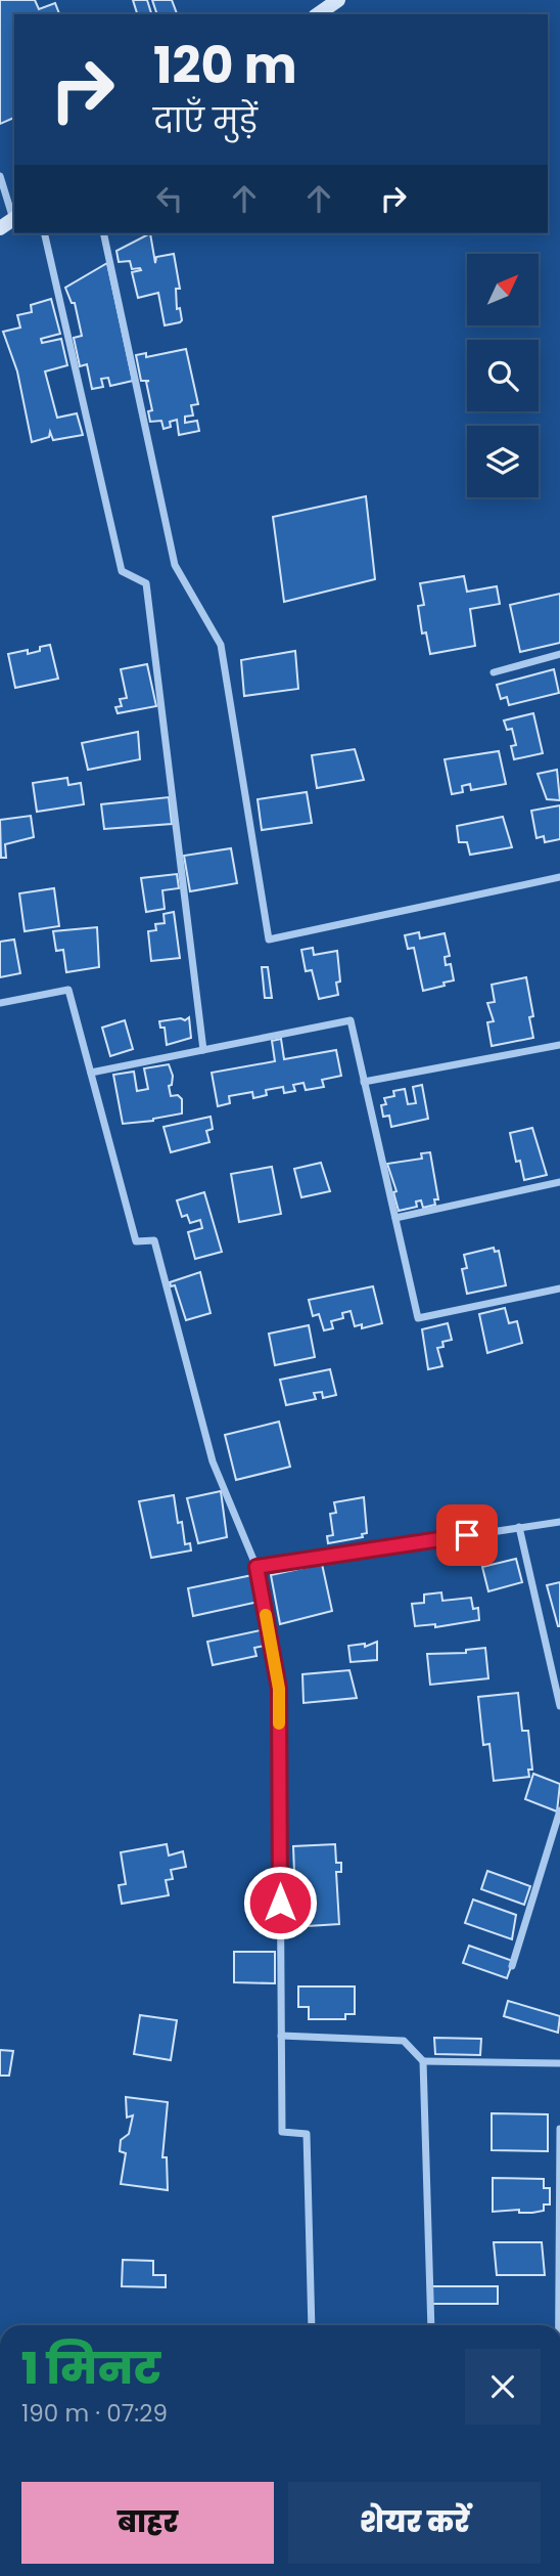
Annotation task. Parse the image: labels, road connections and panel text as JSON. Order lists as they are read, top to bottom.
{
  "north": "top right",
  "page": {
    "turn": ["120 m", "दाएँ मुड़ें"],
    "heading": ["1 मिनट", "190 m · 07:29"],
    "buttons": ["बाहर", "शेयर करें"]
  }
}
